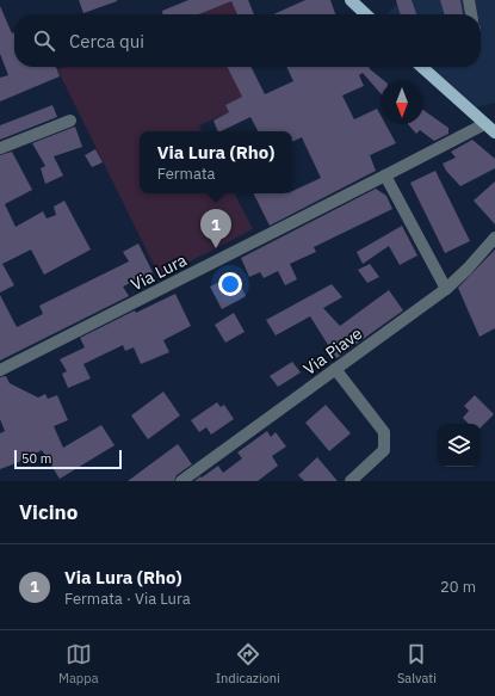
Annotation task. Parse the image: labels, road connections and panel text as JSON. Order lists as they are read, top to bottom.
{
  "streets": {
    "street": ["Via Lura", "Via Piave"]
  },
  "scale_bar": "50 m",
  "north": "bottom",
  "page": {
    "search": "Cerca qui",
    "popup": ["Via Lura (Rho)", "Fermata"],
    "pins": "1",
    "scale": "50 m",
    "heading": "Vicino",
    "list": [
      {
        "mark": "1",
        "name": "Via Lura (Rho)",
        "note": "Fermata · Via Lura",
        "value": "20 m"
      }
    ],
    "nav": ["Mappa", "Indicazioni", "Salvati"]
  }
}
